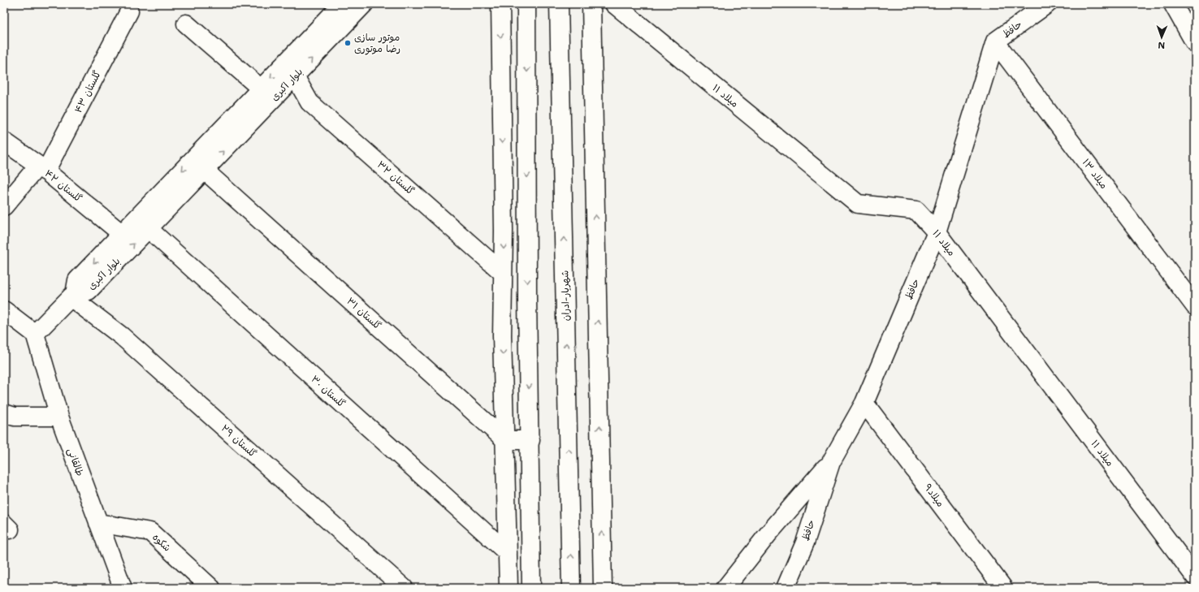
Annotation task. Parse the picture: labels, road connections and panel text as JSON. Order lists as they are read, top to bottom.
{
  "streets": {
    "street": [
      "حافظ",
      "بلوار اکبری",
      "گلستان ۴۳",
      "میلاد ۱۱",
      "میلاد ۱۳",
      "گلستان ۳۲",
      "گلستان ۴۲",
      "شهریار-ادران",
      "گلستان ۳۱",
      "گلستان ۳۰",
      "گلستان ۲۹",
      "طالقانی",
      "میلاد۹",
      "شکوه"
    ]
  },
  "crossings": [
    ["حافظ", "میلاد ۱۱"],
    ["حافظ", "میلاد ۱۳"],
    ["حافظ", "میلاد۹"],
    ["بلوار اکبری", "گلستان ۳۲"],
    ["بلوار اکبری", "گلستان ۴۲"],
    ["بلوار اکبری", "گلستان ۳۱"],
    ["بلوار اکبری", "گلستان ۳۰"],
    ["بلوار اکبری", "گلستان ۲۹"],
    ["گلستان ۴۳", "گلستان ۴۲"],
    ["طالقانی", "شکوه"]
  ],
  "places": ["موتور سازی رضا موتوری"],
  "north": "bottom"
}
